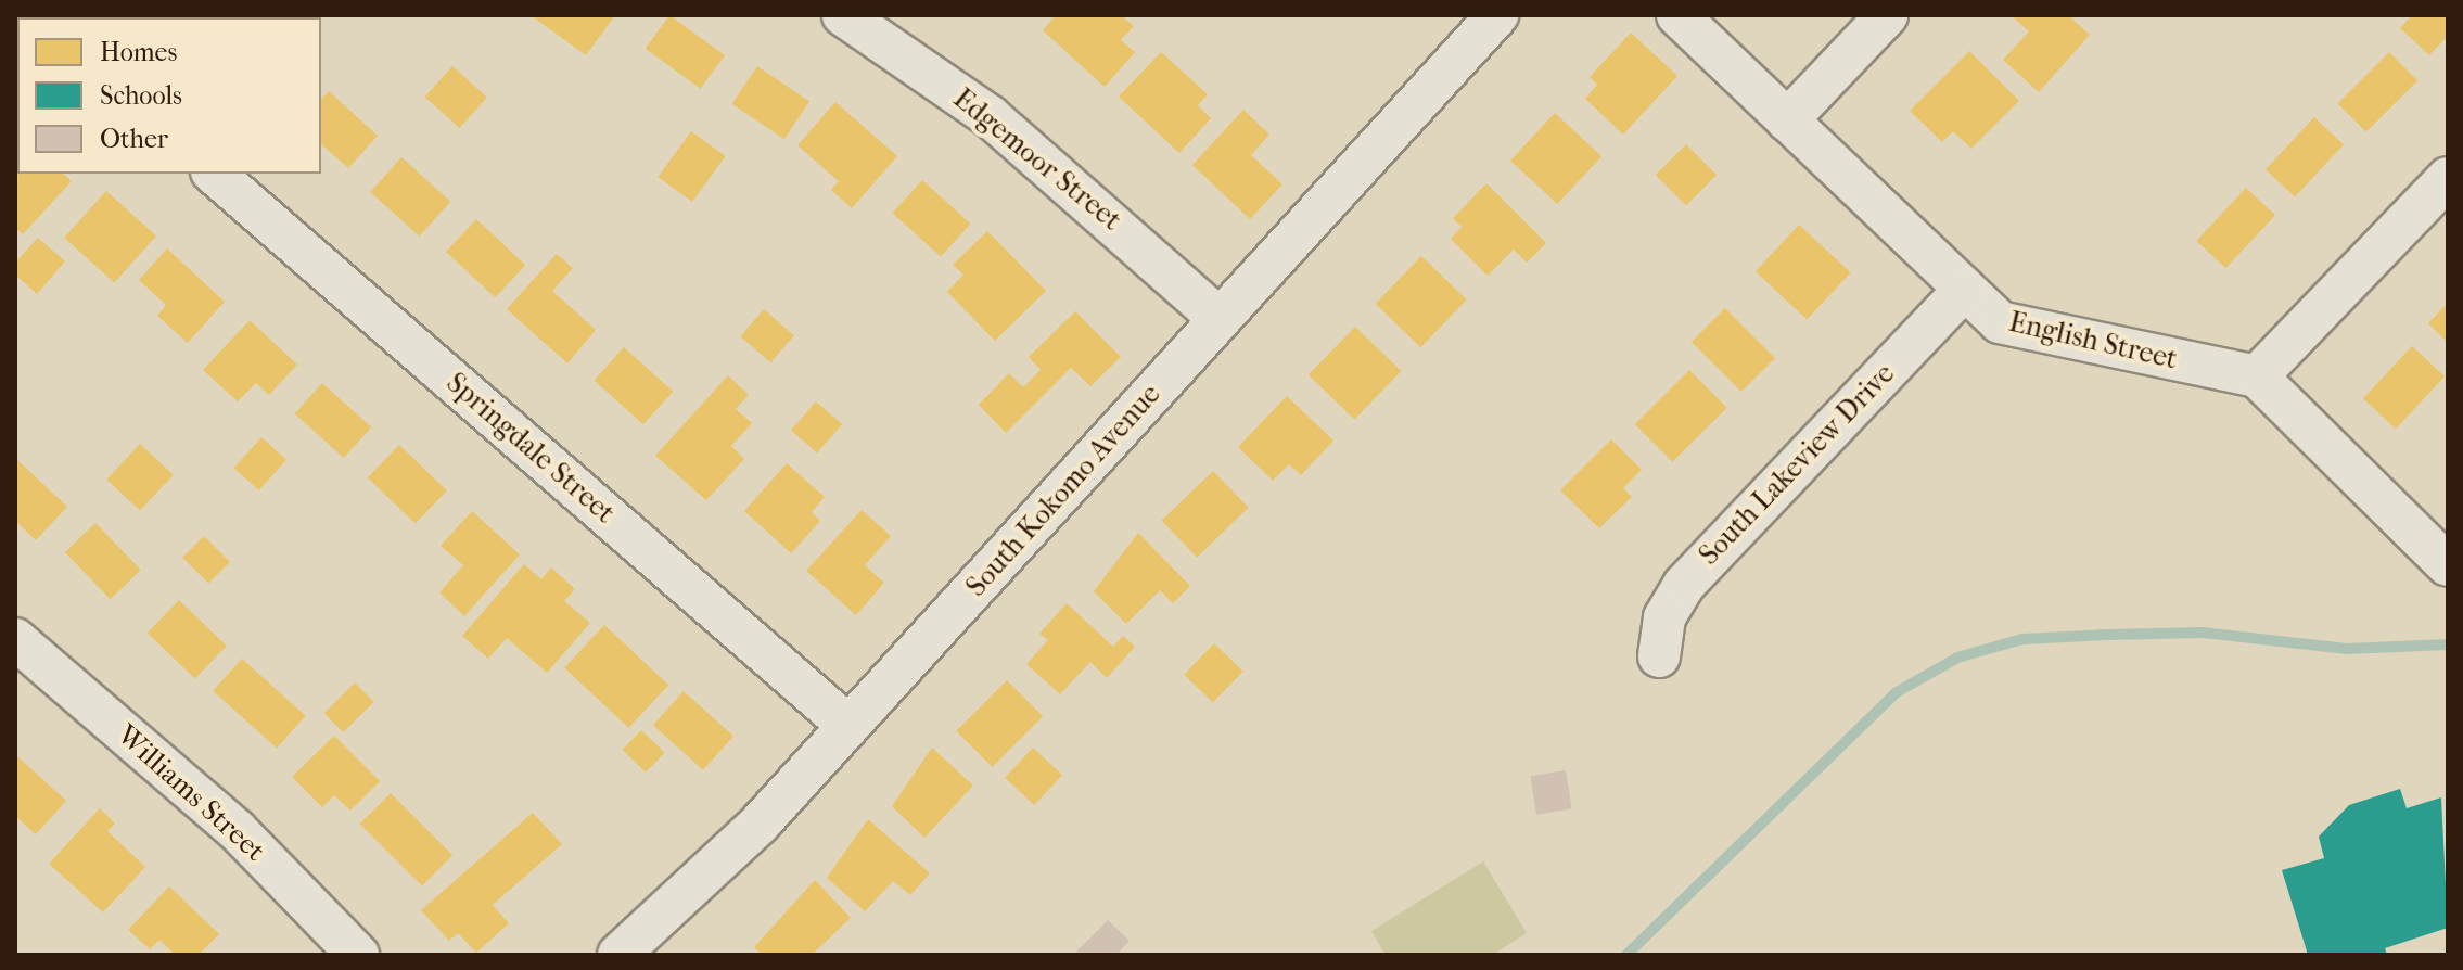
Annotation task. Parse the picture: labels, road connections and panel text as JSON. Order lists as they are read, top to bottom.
{
  "streets": {
    "street": [
      "Edgemoor Street",
      "English Street",
      "Springdale Street",
      "South Lakeview Drive",
      "South Kokomo Avenue",
      "Williams Street"
    ]
  },
  "crossings": [
    ["Edgemoor Street", "South Kokomo Avenue"],
    ["English Street", "South Lakeview Drive"],
    ["Springdale Street", "South Kokomo Avenue"]
  ],
  "legend": ["Homes", "Schools", "Other"]
}
